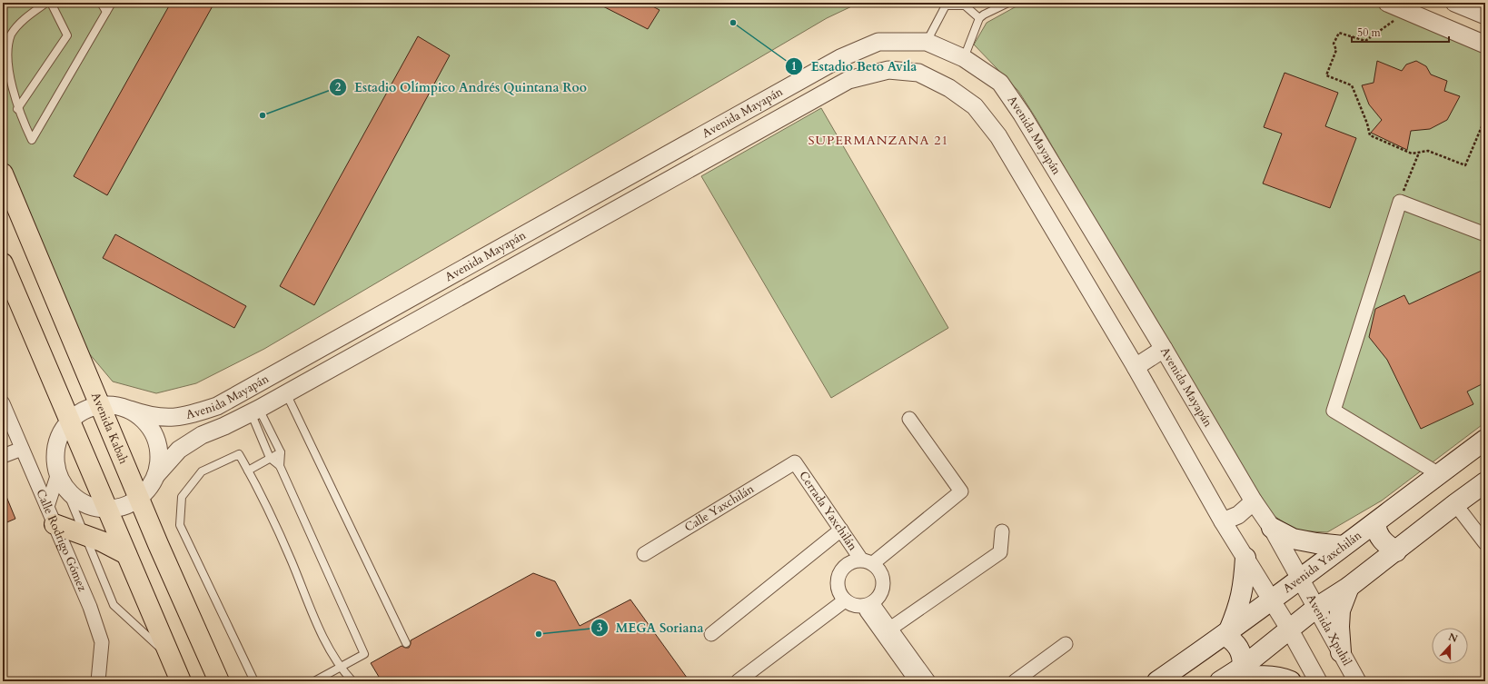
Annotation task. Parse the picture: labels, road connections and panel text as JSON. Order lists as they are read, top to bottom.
{
  "streets": {
    "main road": ["Avenida Kabah", "Avenida Yaxchilán"],
    "street": [
      "Avenida Mayapán",
      "Calle Yaxchilán",
      "Cerrada Yaxchilán",
      "Calle Rodrigo Gómez",
      "Avenida Xpuhil"
    ]
  },
  "crossings": [
    ["Avenida Mayapán", "Avenida Kabah"],
    ["Avenida Mayapán", "Avenida Yaxchilán"],
    ["Avenida Mayapán", "Avenida Xpuhil"],
    ["Calle Yaxchilán", "Cerrada Yaxchilán"],
    ["Avenida Yaxchilán", "Avenida Xpuhil"]
  ],
  "districts": ["SUPERMANZANA 21"],
  "places": ["Estadio Beto Avila", "Estadio Olímpico Andrés Quintana Roo", "MEGA Soriana"],
  "scale_bar": "50 m",
  "north": "top"
}
